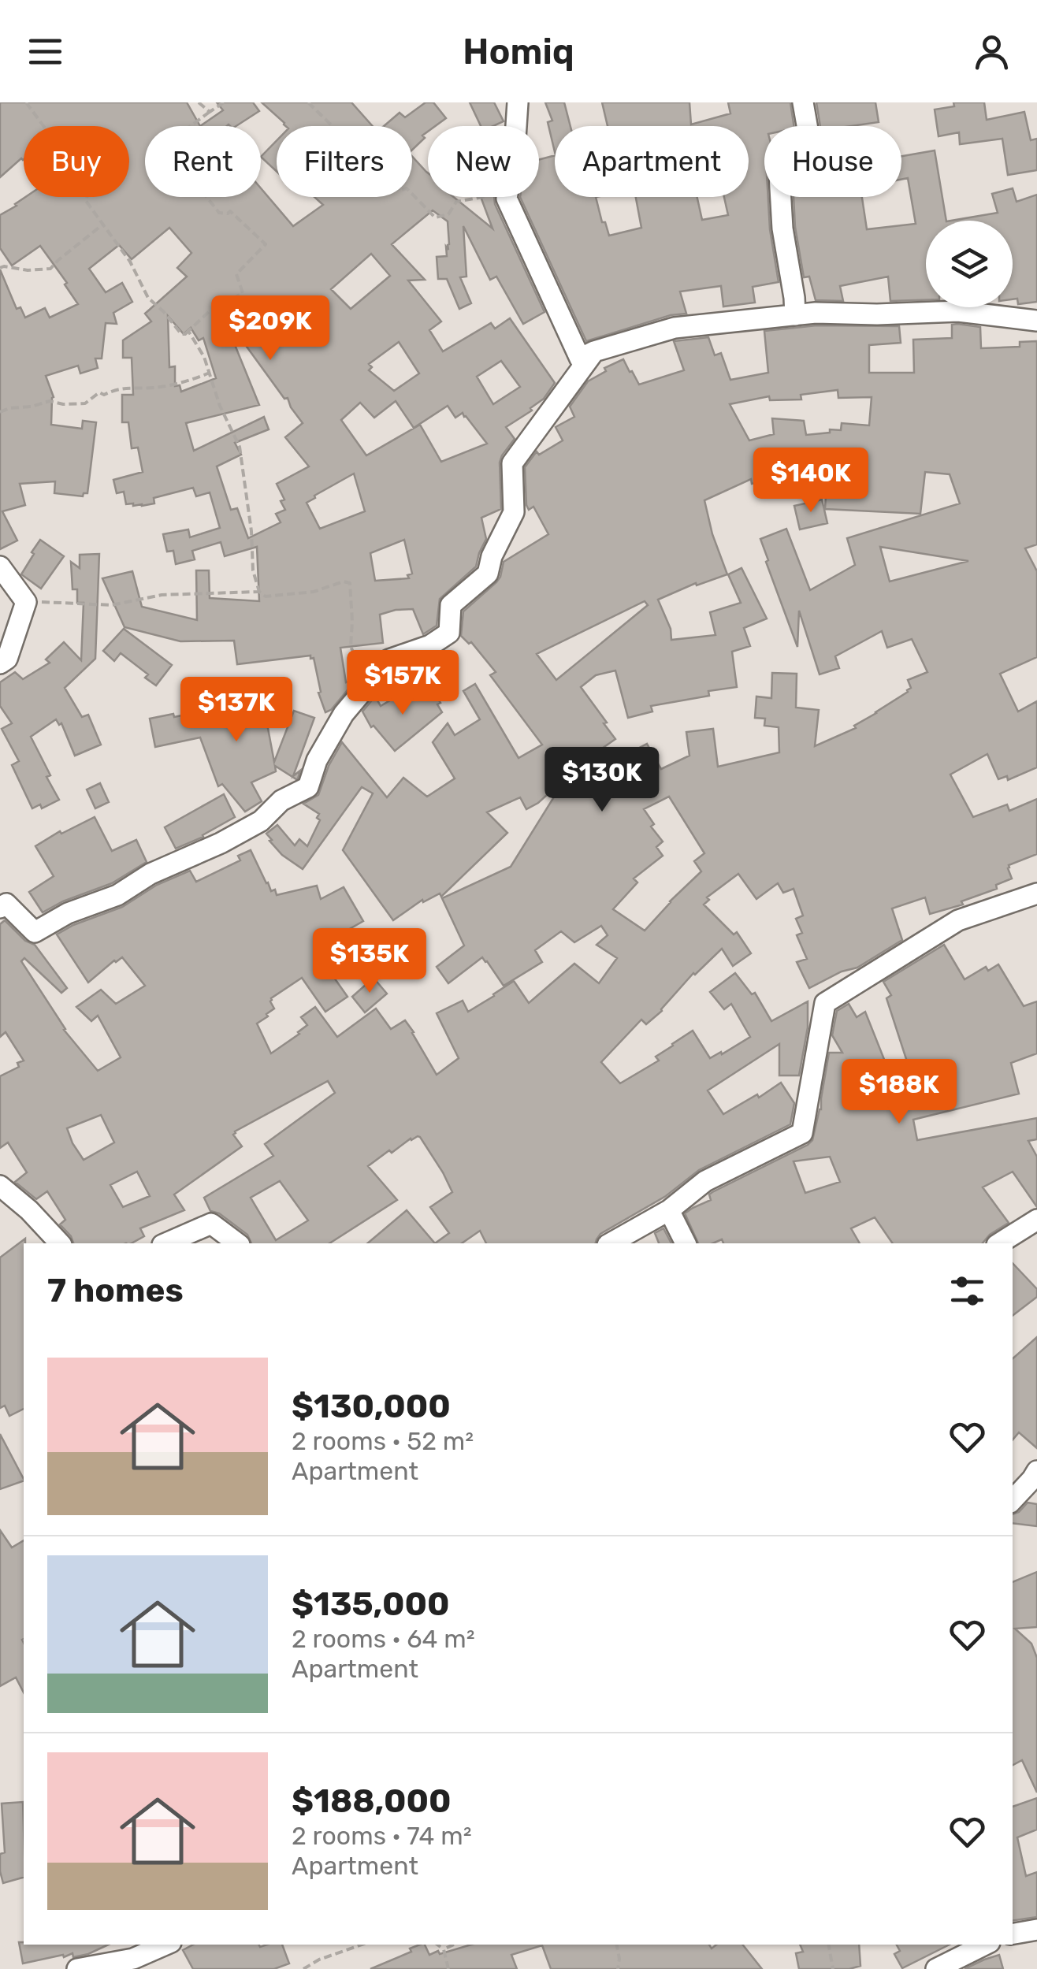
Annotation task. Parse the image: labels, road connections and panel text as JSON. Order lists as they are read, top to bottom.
{
  "page": {
    "header": "Homiq",
    "chip": [
      "Buy",
      "Rent",
      "Filters",
      "New",
      "Apartment",
      "House"
    ],
    "price": [
      "$209K",
      "$140K",
      "$157K",
      "$137K",
      "$130K",
      "$135K",
      "$188K"
    ],
    "heading": "7 homes",
    "list": [
      {
        "name": "$130,000",
        "note": "2 rooms · 52 m² · Apartment"
      },
      {
        "name": "$135,000",
        "note": "2 rooms · 64 m² · Apartment"
      },
      {
        "name": "$188,000",
        "note": "2 rooms · 74 m² · Apartment"
      }
    ]
  }
}
